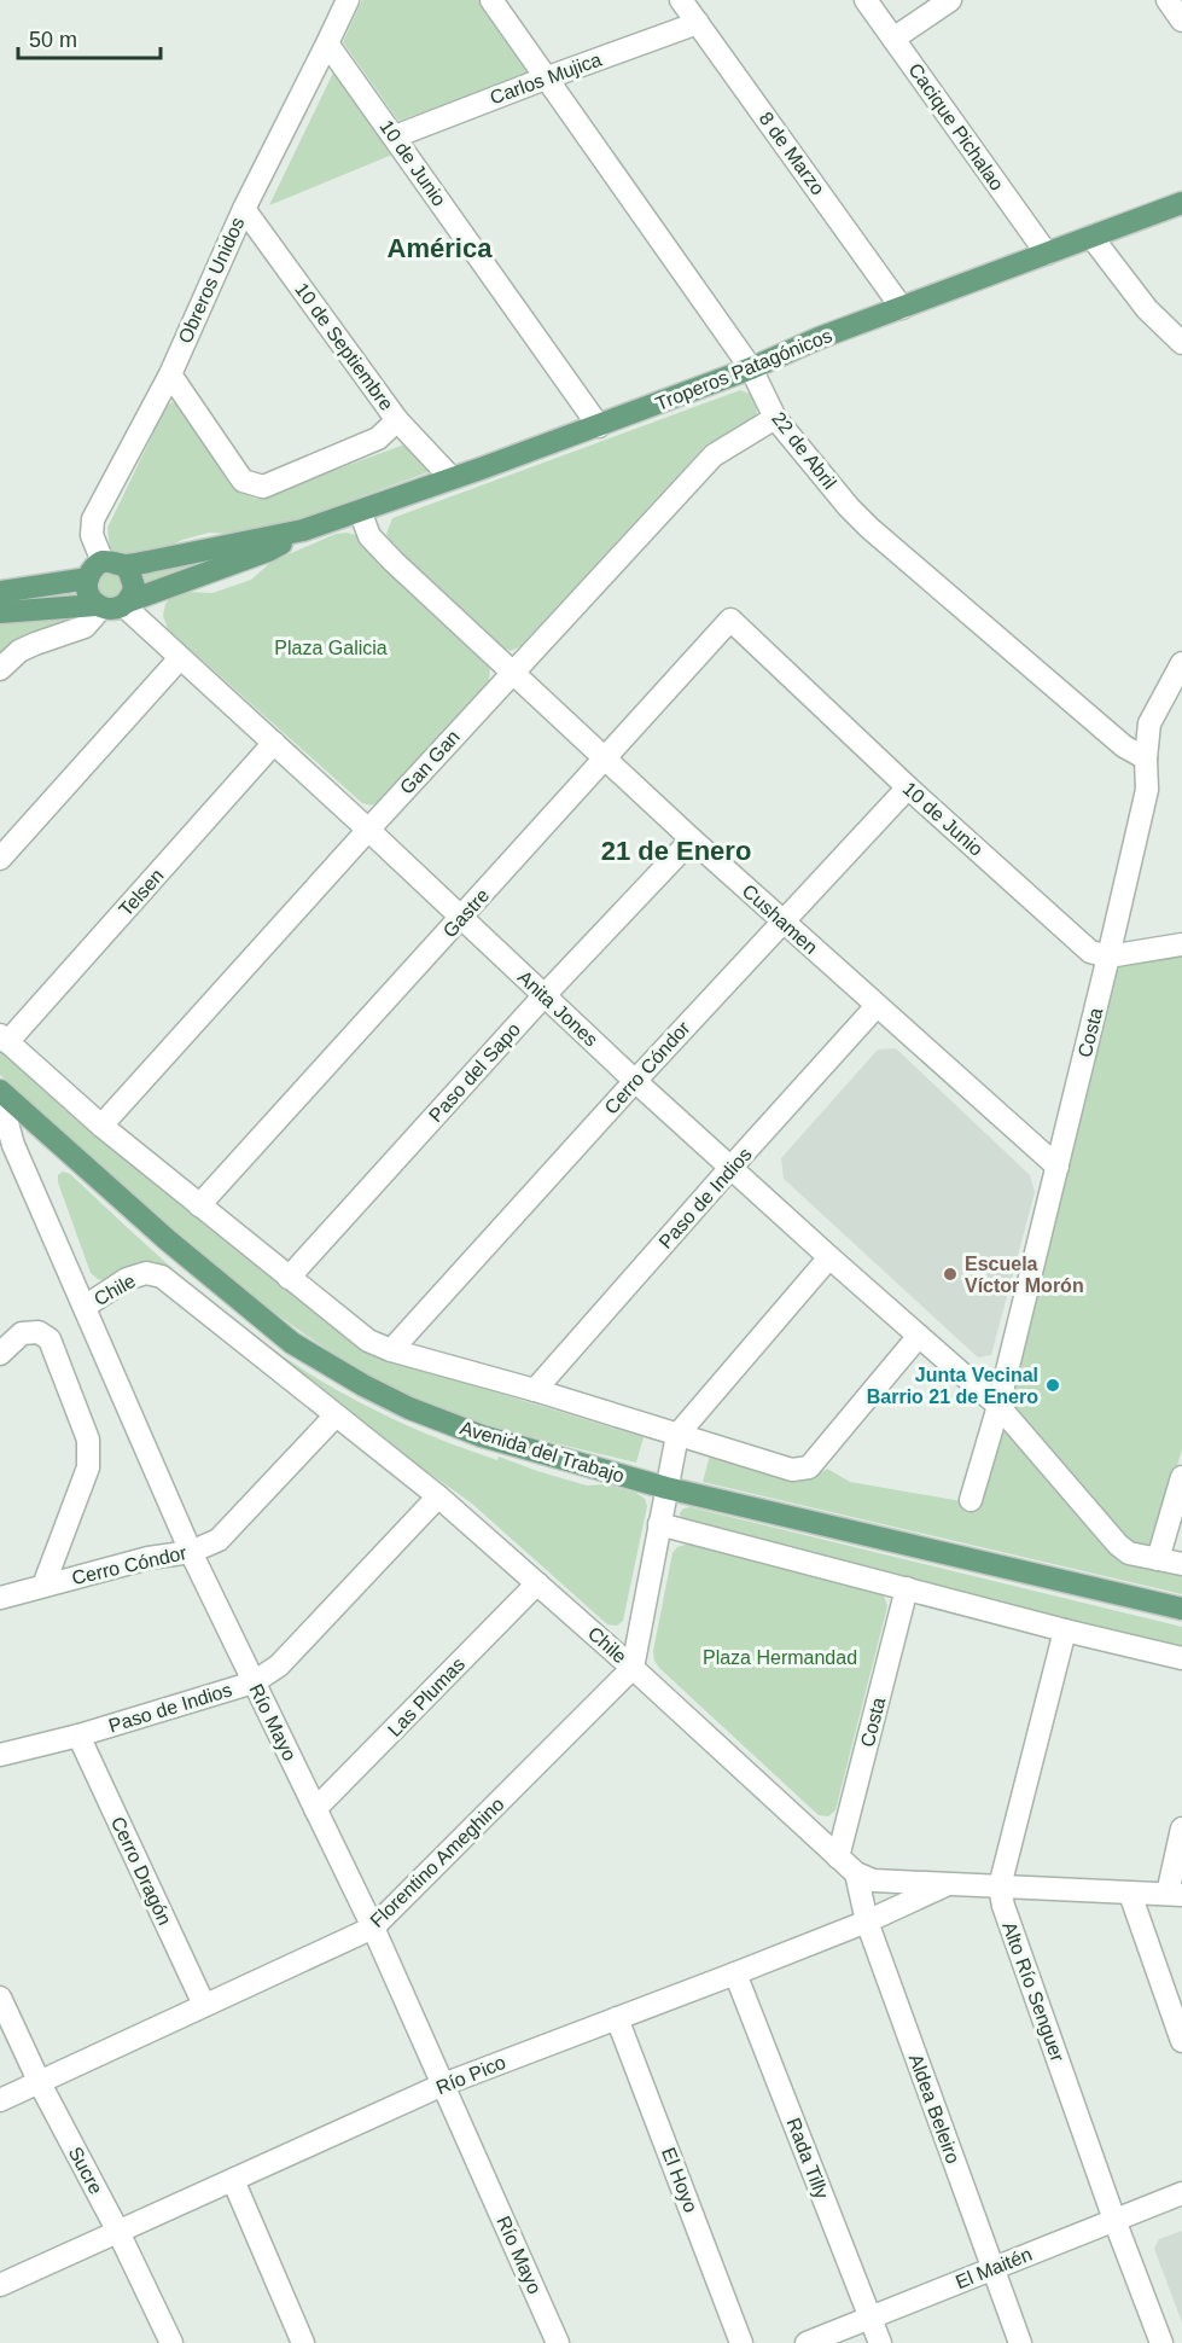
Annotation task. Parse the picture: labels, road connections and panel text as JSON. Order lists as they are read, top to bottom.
{
  "streets": {
    "main road": ["Troperos Patagónicos", "Avenida del Trabajo"],
    "street": [
      "Carlos Mujica",
      "Cacique Pichalao",
      "8 de Marzo",
      "10 de Junio",
      "Obreros Unidos",
      "10 de Septiembre",
      "22 de Abril",
      "Gan Gan",
      "Telsen",
      "Gastre",
      "Cushamen",
      "Anita Jones",
      "Costa",
      "Cerro Cóndor",
      "Paso del Sapo",
      "Paso de Indios",
      "Chile",
      "Las Plumas",
      "Río Mayo",
      "Florentino Ameghino",
      "Cerro Dragón",
      "Alto Río Senguer",
      "Río Pico",
      "Aldea Beleiro",
      "Rada Tilly",
      "Sucre",
      "El Hoyo",
      "El Maitén"
    ]
  },
  "crossings": [
    ["Carlos Mujica", "8 de Marzo"],
    ["Carlos Mujica", "10 de Junio"],
    ["Carlos Mujica", "22 de Abril"],
    ["Cacique Pichalao", "Troperos Patagónicos"],
    ["8 de Marzo", "Troperos Patagónicos"],
    ["10 de Junio", "Obreros Unidos"],
    ["10 de Junio", "Troperos Patagónicos"],
    ["10 de Junio", "Gastre"],
    ["10 de Junio", "Costa"],
    ["10 de Junio", "Cerro Cóndor"],
    ["Obreros Unidos", "10 de Septiembre"],
    ["Obreros Unidos", "Troperos Patagónicos"],
    ["Obreros Unidos", "Anita Jones"],
    ["10 de Septiembre", "Troperos Patagónicos"],
    ["Troperos Patagónicos", "22 de Abril"],
    ["Troperos Patagónicos", "Cushamen"],
    ["Troperos Patagónicos", "Anita Jones"],
    ["22 de Abril", "Gan Gan"],
    ["22 de Abril", "Costa"],
    ["Gan Gan", "Cushamen"],
    ["Gan Gan", "Anita Jones"],
    ["Telsen", "Anita Jones"],
    ["Gastre", "Cushamen"],
    ["Gastre", "Anita Jones"],
    ["Cushamen", "Costa"],
    ["Cushamen", "Cerro Cóndor"],
    ["Cushamen", "Paso del Sapo"],
    ["Cushamen", "Paso de Indios"],
    ["Anita Jones", "Costa"],
    ["Anita Jones", "Cerro Cóndor"],
    ["Anita Jones", "Paso del Sapo"],
    ["Anita Jones", "Paso de Indios"],
    ["Costa", "Chile"],
    ["Cerro Cóndor", "Chile"],
    ["Cerro Cóndor", "Río Mayo"],
    ["Paso de Indios", "Chile"],
    ["Paso de Indios", "Río Mayo"],
    ["Paso de Indios", "Cerro Dragón"],
    ["Chile", "Las Plumas"],
    ["Chile", "Río Mayo"],
    ["Chile", "Florentino Ameghino"],
    ["Chile", "Alto Río Senguer"],
    ["Chile", "Río Pico"],
    ["Chile", "Aldea Beleiro"],
    ["Las Plumas", "Río Mayo"],
    ["Río Mayo", "Florentino Ameghino"],
    ["Río Mayo", "Río Pico"],
    ["Florentino Ameghino", "Cerro Dragón"],
    ["Florentino Ameghino", "Sucre"],
    ["Alto Río Senguer", "El Maitén"],
    ["Río Pico", "Aldea Beleiro"],
    ["Río Pico", "Rada Tilly"],
    ["Río Pico", "Sucre"],
    ["Río Pico", "El Hoyo"],
    ["Aldea Beleiro", "El Maitén"],
    ["Rada Tilly", "El Maitén"]
  ],
  "districts": ["América", "21 de Enero"],
  "parks": ["Plaza Galicia", "Plaza Hermandad"],
  "places": ["Escuela Víctor Morón", "Junta Vecinal Barrio 21 de Enero"],
  "scale_bar": "50 m"
}
